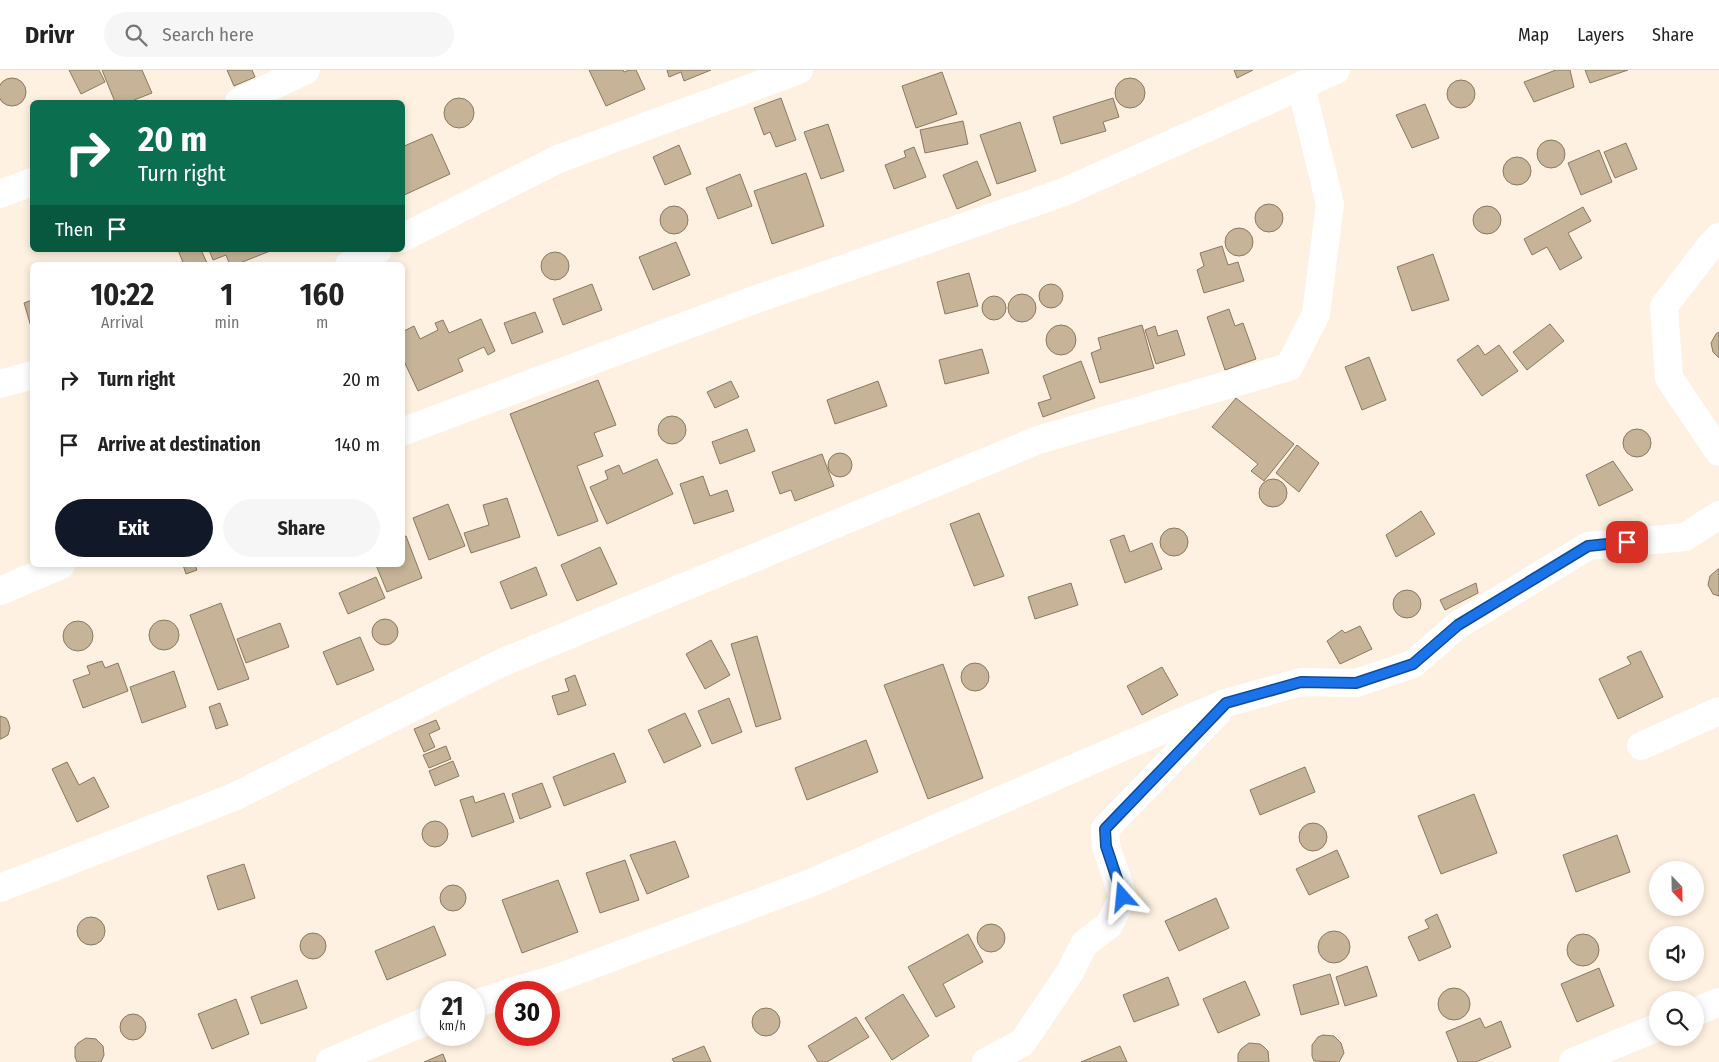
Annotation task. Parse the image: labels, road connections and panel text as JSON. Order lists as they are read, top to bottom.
{
  "north": "bottom",
  "page": {
    "header": "Drivr",
    "search": "Search here",
    "nav": ["Map", "Layers", "Share"],
    "turn": ["20 m", "Turn right"],
    "then": "Then",
    "eta": [
      "10:22",
      "Arrival",
      "1",
      "min",
      "160",
      "m"
    ],
    "list": [
      {
        "name": "Turn right",
        "value": "20 m"
      },
      {
        "name": "Arrive at destination",
        "value": "140 m"
      }
    ],
    "buttons": ["Exit", "Share"],
    "speed": "21 km/h",
    "limit": "30"
  }
}
